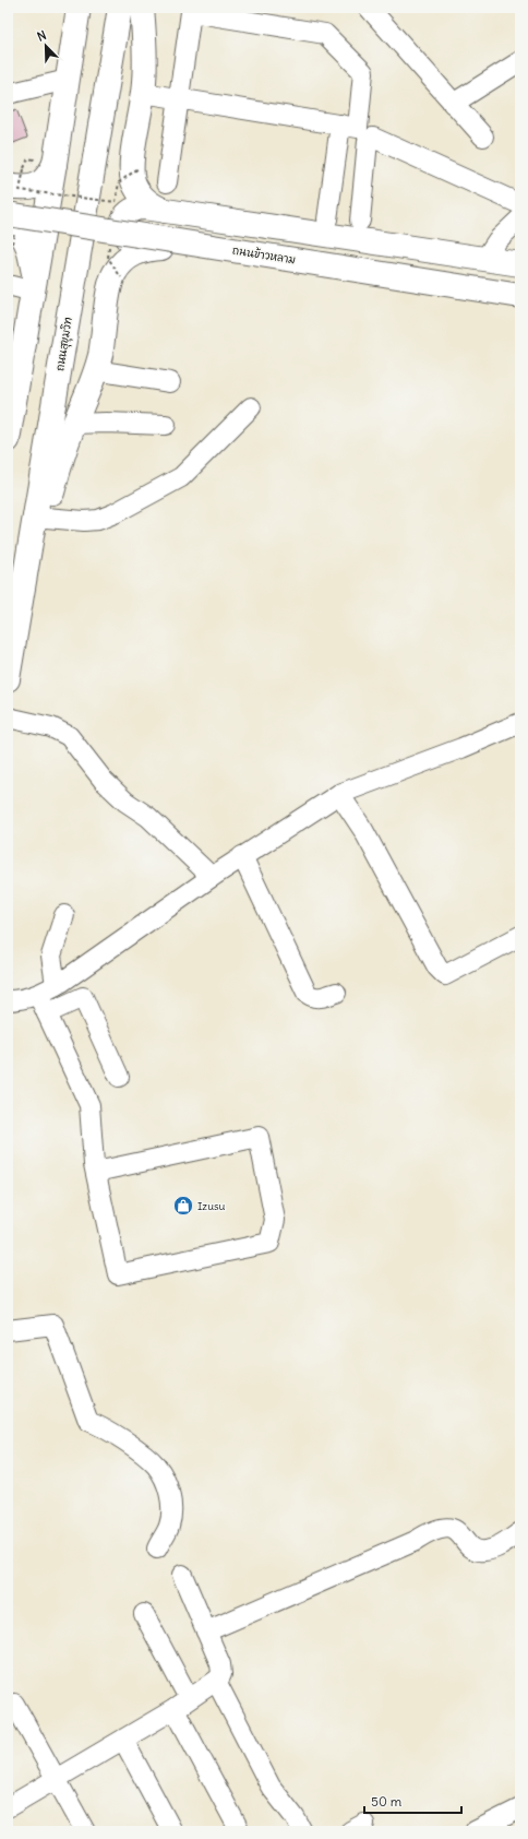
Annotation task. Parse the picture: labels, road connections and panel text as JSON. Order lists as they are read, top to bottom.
{
  "streets": {
    "main road": ["ถนนข้าวหลาม", "ถนนสุขุมวิท"]
  },
  "places": {
    "shop": ["Izusu"]
  },
  "scale_bar": "50 m",
  "north": "top left"
}
